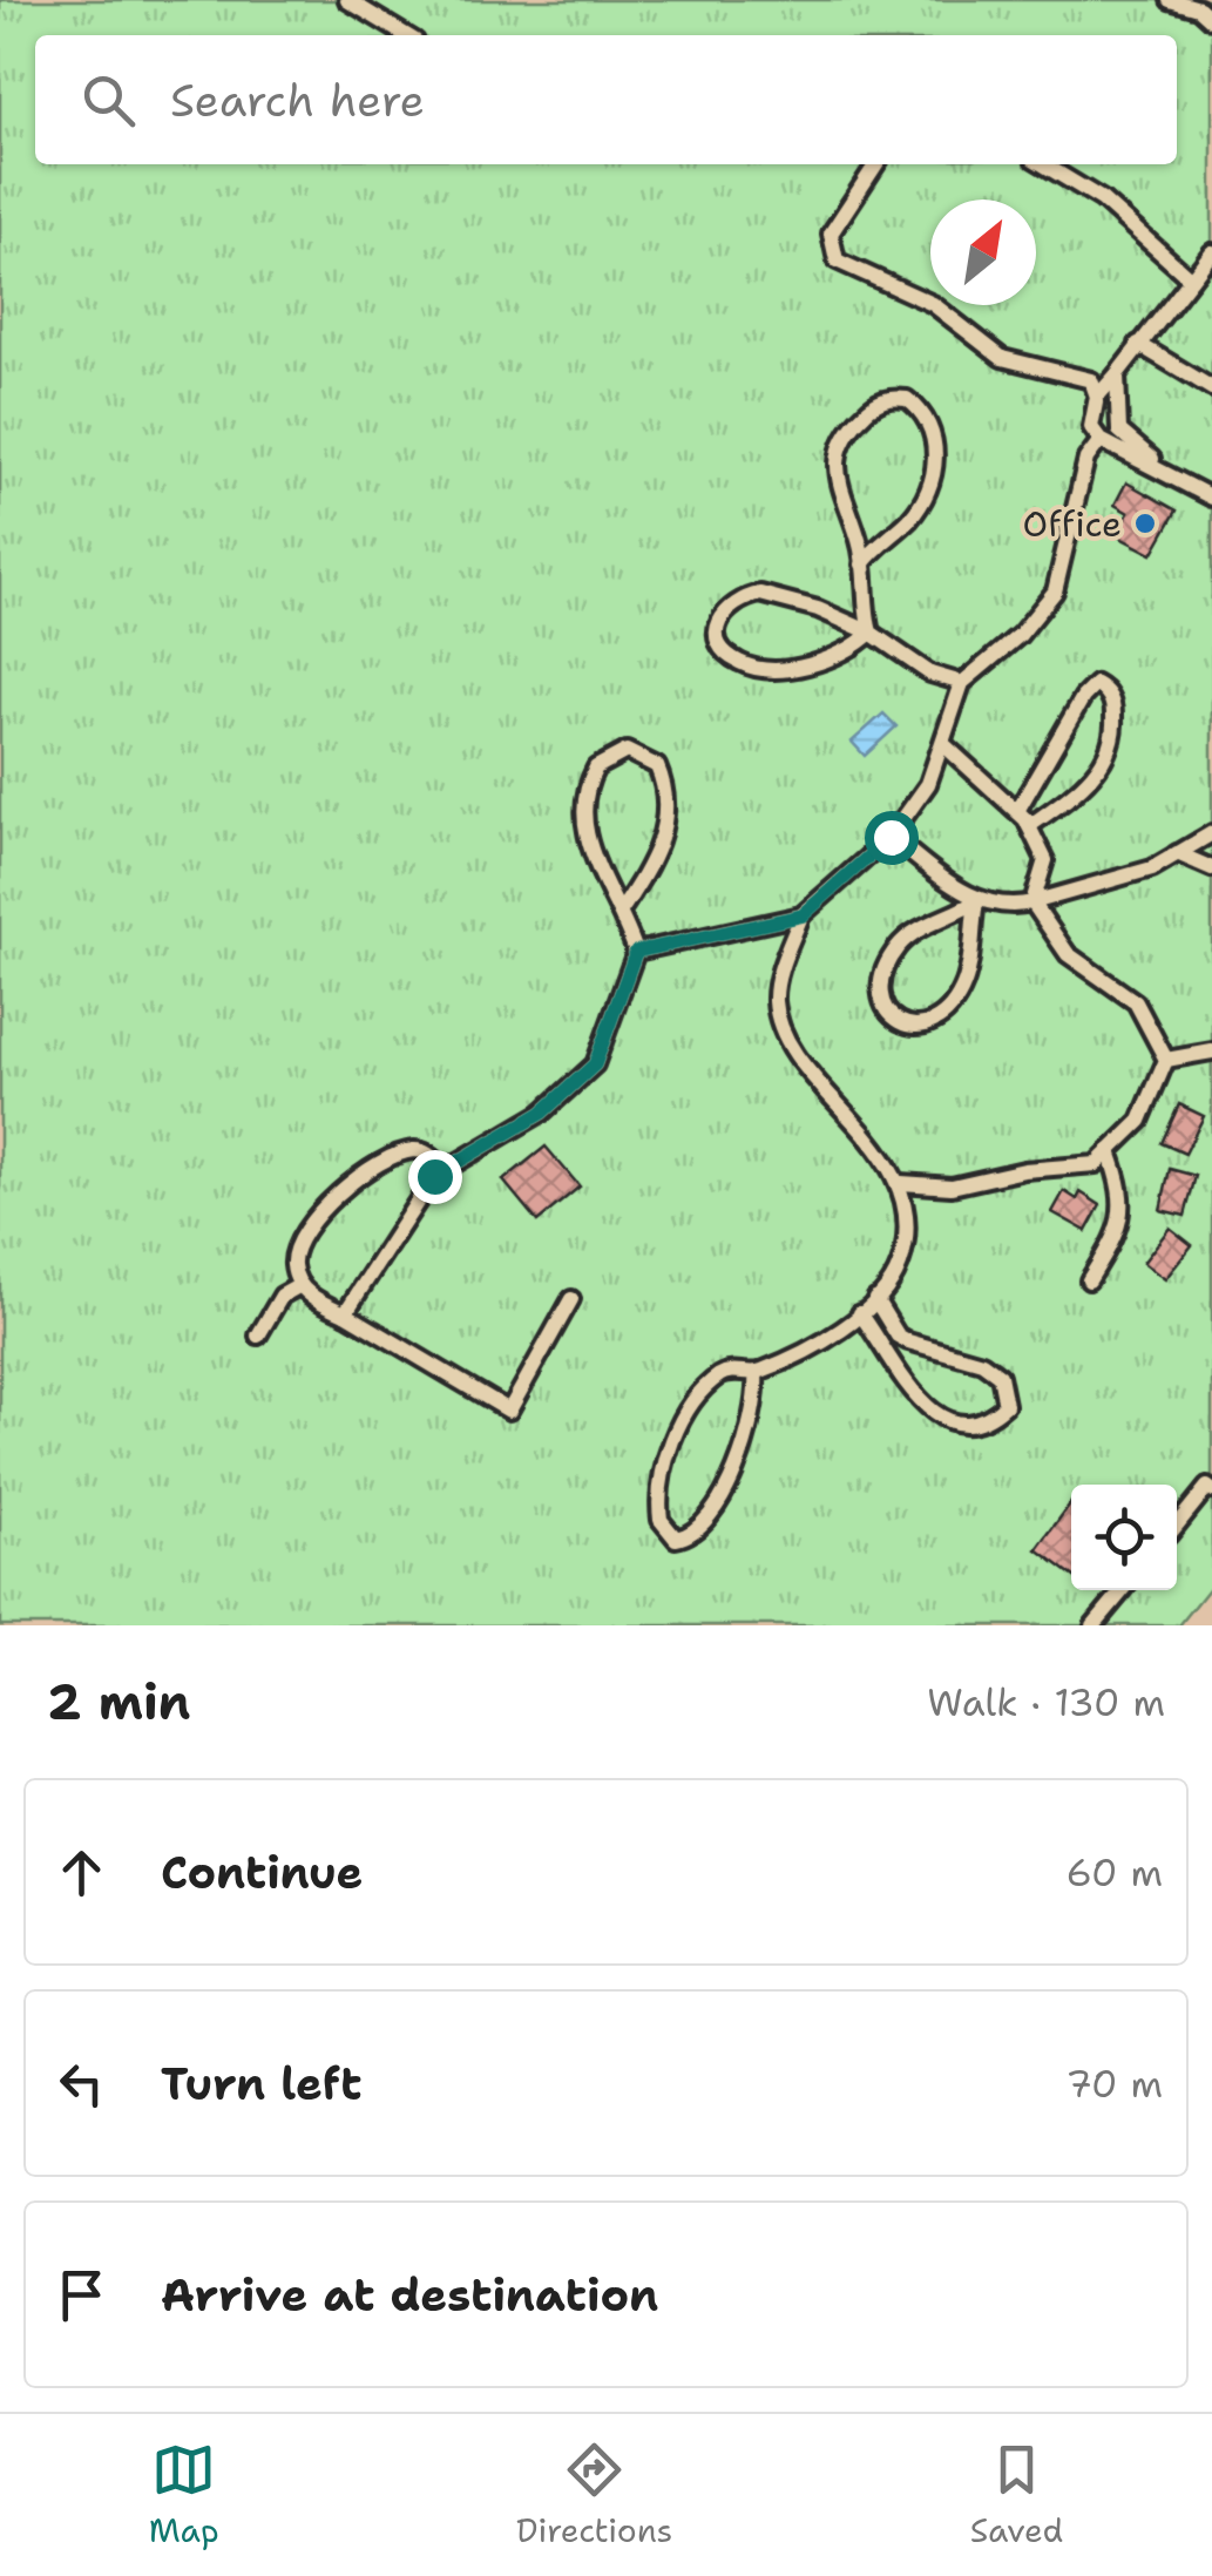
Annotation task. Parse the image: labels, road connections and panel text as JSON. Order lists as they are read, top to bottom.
{
  "places": ["Office"],
  "north": "top right",
  "page": {
    "search": "Search here",
    "heading": ["2 min", "Walk · 130 m"],
    "list": [
      ["Continue", "60 m"],
      ["Turn left", "70 m"],
      "Arrive at destination"
    ],
    "nav": ["Map", "Directions", "Saved"]
  }
}
